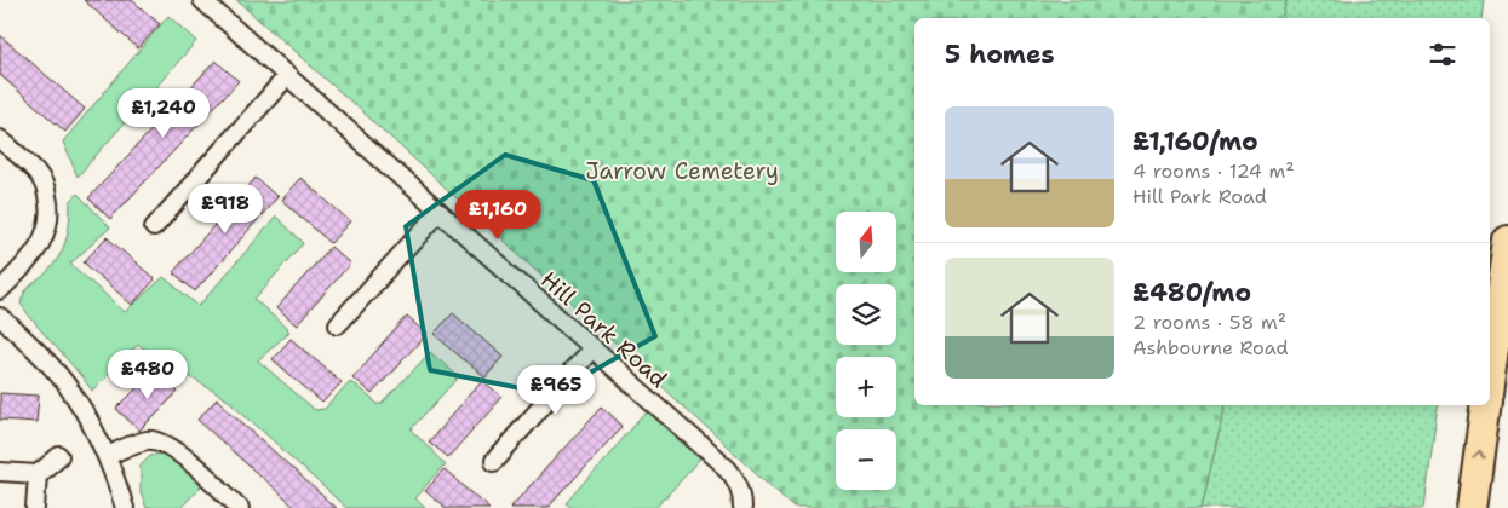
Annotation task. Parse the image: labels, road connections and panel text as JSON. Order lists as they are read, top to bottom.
{
  "streets": {
    "street": ["Hill Park Road"]
  },
  "parks": ["Jarrow Cemetery"],
  "north": "top",
  "page": {
    "heading": "5 homes",
    "price": [
      "£1,240",
      "£918",
      "£1,160",
      "£480",
      "£965"
    ],
    "list": [
      {
        "name": "£1,160/mo",
        "note": "4 rooms · 124 m² · Hill Park Road"
      },
      {
        "name": "£480/mo",
        "note": "2 rooms · 58 m² · Ashbourne Road"
      }
    ],
    "map_buttons": ["+", "−"]
  }
}
